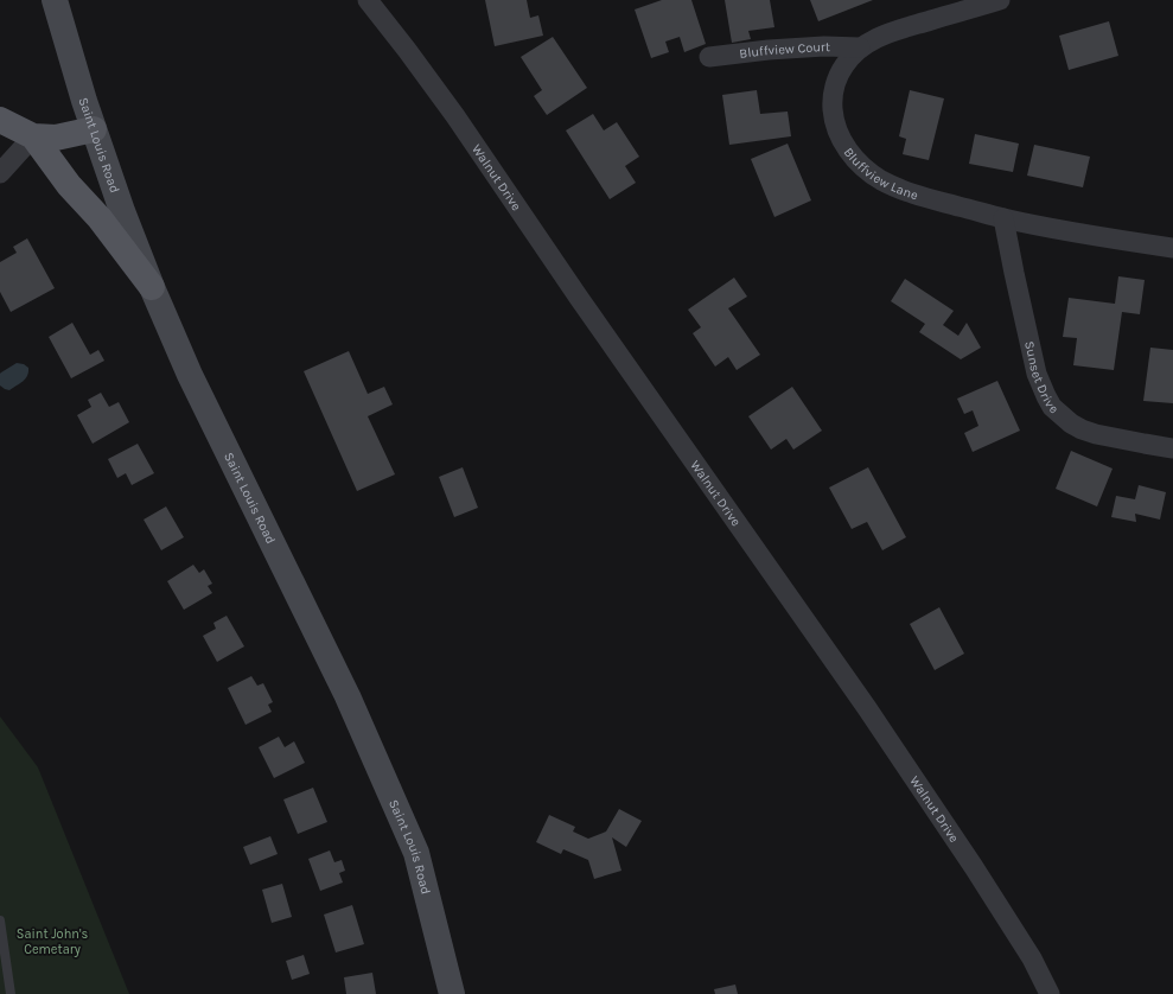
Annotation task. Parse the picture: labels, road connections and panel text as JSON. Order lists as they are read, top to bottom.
{
  "streets": {
    "street": [
      "Bluffview Court",
      "Saint Louis Road",
      "Bluffview Lane",
      "Walnut Drive",
      "Sunset Drive"
    ]
  },
  "crossings": [
    ["Bluffview Court", "Bluffview Lane"],
    ["Bluffview Lane", "Sunset Drive"]
  ],
  "parks": ["Saint John's Cemetary"]
}
